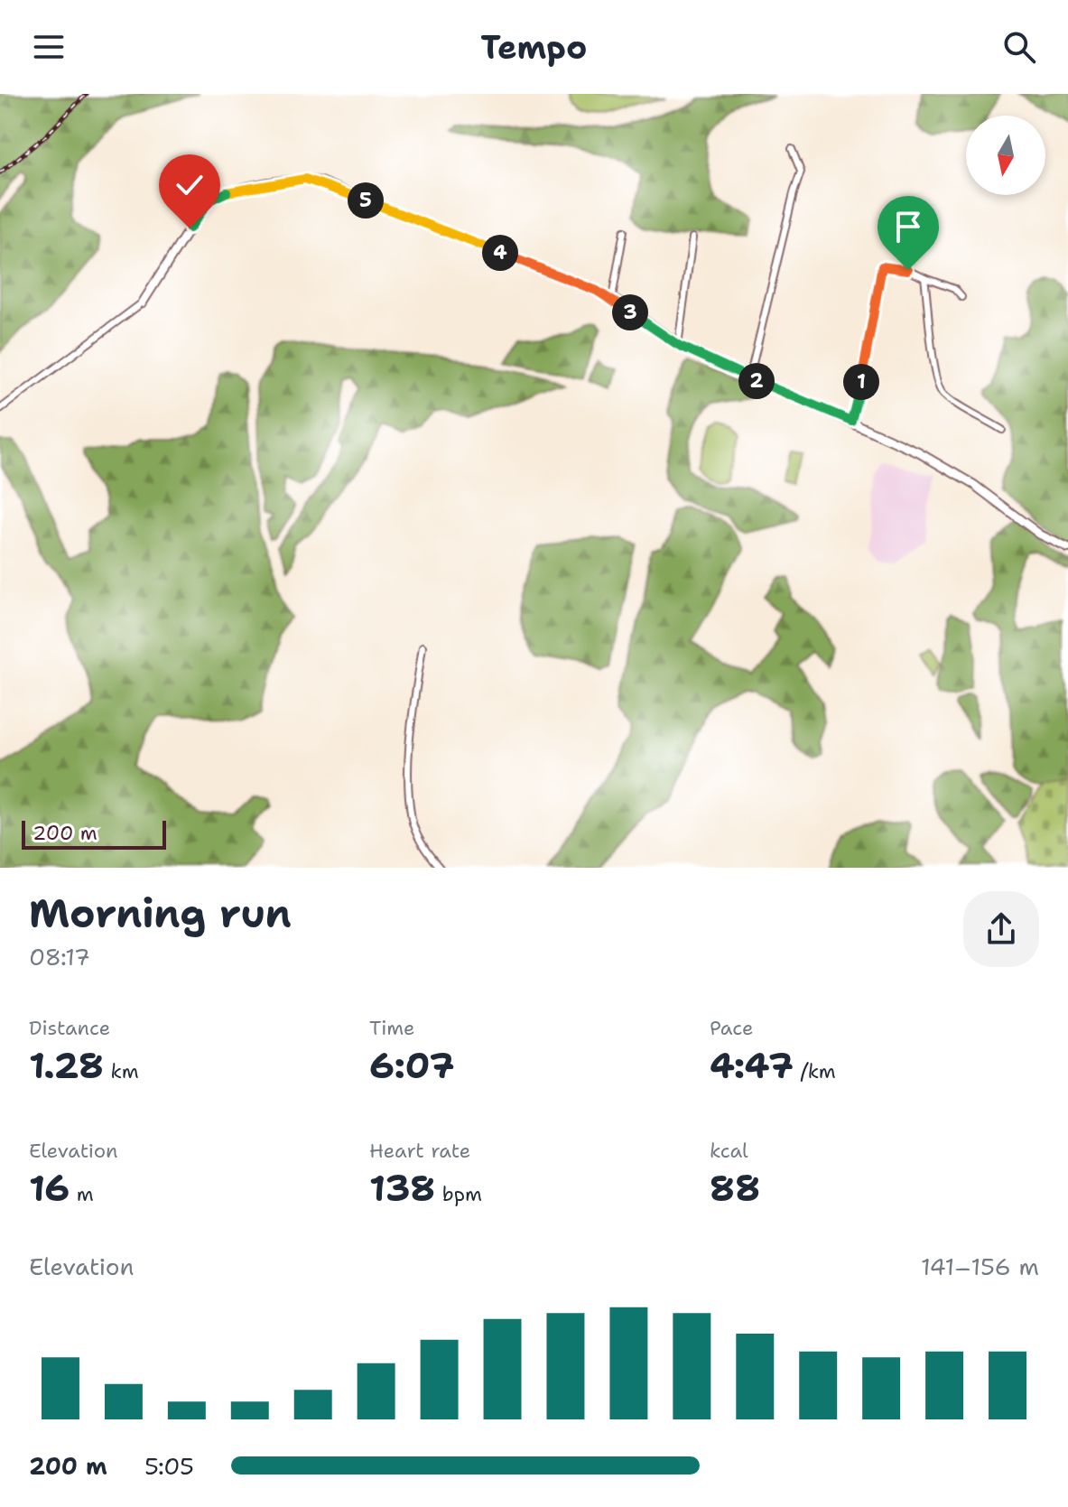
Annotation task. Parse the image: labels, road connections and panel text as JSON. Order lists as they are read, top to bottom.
{
  "scale_bar": "200 m",
  "north": "bottom",
  "page": {
    "header": "Tempo",
    "pins": [
      "5",
      "4",
      "3",
      "2",
      "1"
    ],
    "scale": "200 m",
    "heading": ["Morning run", "08:17"],
    "stats": [
      ["Distance", "1.28 km"],
      ["Time", "6:07"],
      ["Pace", "4:47 /km"],
      ["Elevation", "16 m"],
      ["Heart rate", "138 bpm"],
      ["kcal", "88"]
    ],
    "chart": ["Elevation", "141–156 m"],
    "list": [
      {
        "name": "200 m",
        "note": "5:05"
      }
    ]
  }
}
